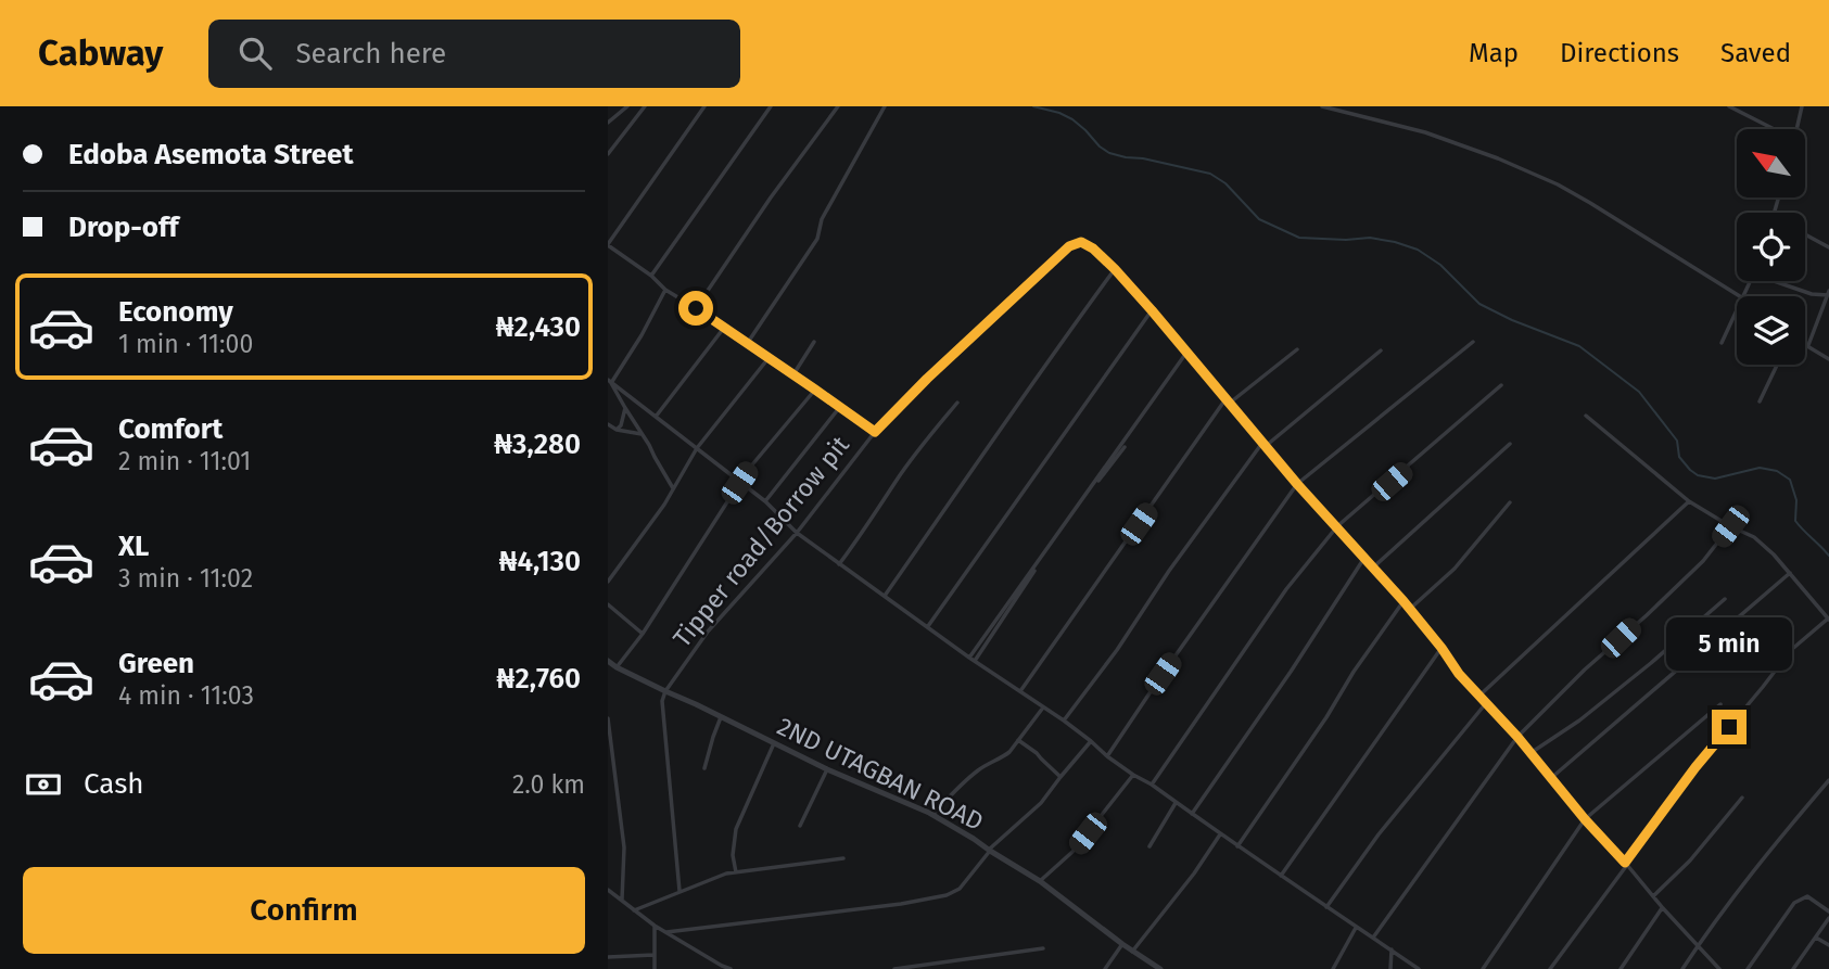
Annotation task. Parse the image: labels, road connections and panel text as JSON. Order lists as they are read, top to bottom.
{
  "streets": {
    "street": ["Tipper road/Borrow pit", "2ND UTAGBAN ROAD"]
  },
  "crossings": [
    ["Tipper road/Borrow pit", "2ND UTAGBAN ROAD"]
  ],
  "north": "top left",
  "page": {
    "header": "Cabway",
    "search": "Search here",
    "nav": ["Map", "Directions", "Saved"],
    "banner": ["Edoba Asemota Street", "Drop-off"],
    "list": [
      {
        "name": "Economy",
        "note": "1 min · 11:00",
        "value": "₦2,430"
      },
      {
        "name": "Comfort",
        "note": "2 min · 11:01",
        "value": "₦3,280"
      },
      {
        "name": "XL",
        "note": "3 min · 11:02",
        "value": "₦4,130"
      },
      {
        "name": "Green",
        "note": "4 min · 11:03",
        "value": "₦2,760"
      }
    ],
    "bubble": "5 min",
    "pay": ["Cash", "2.0 km"],
    "buttons": "Confirm"
  }
}
